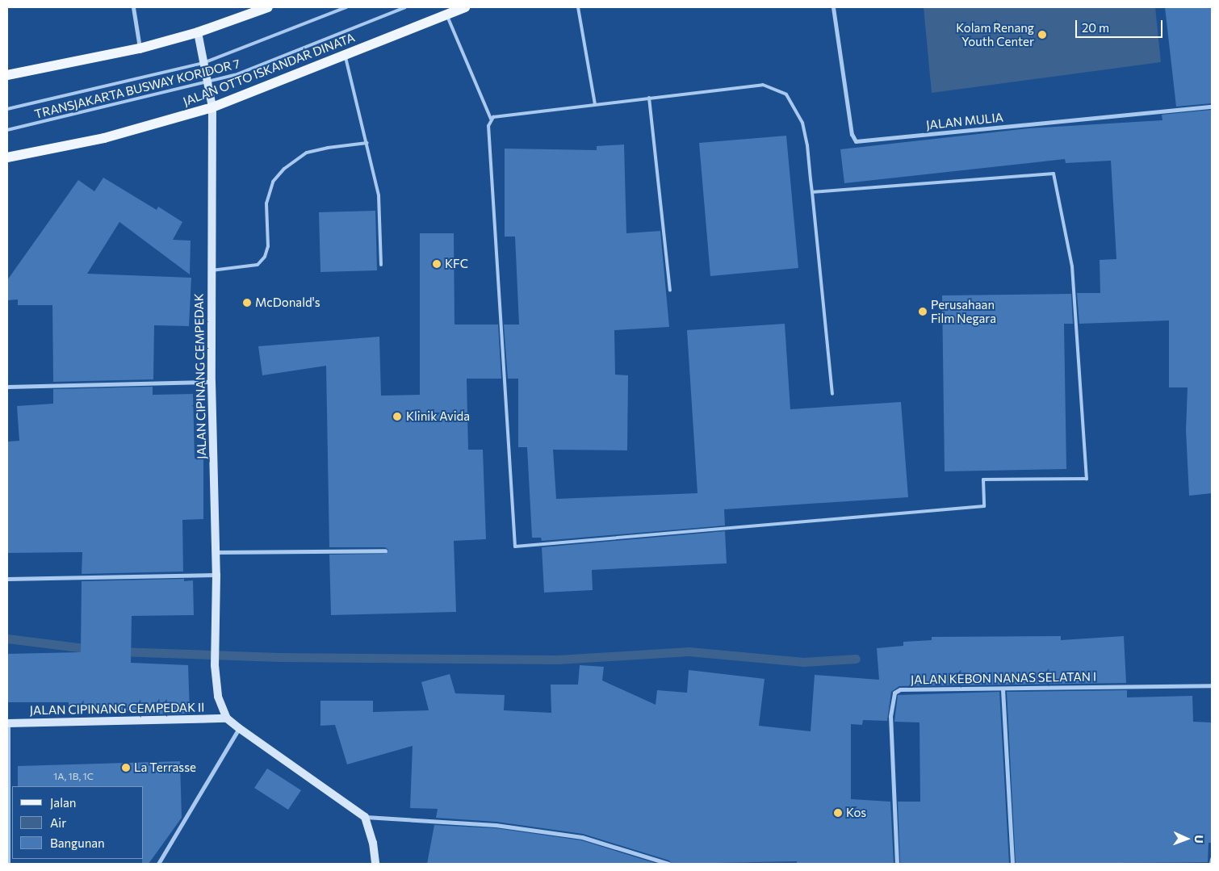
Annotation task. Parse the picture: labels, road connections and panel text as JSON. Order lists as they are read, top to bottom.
{
  "streets": {
    "main road": ["JALAN OTTO ISKANDAR DINATA"],
    "street": [
      "JALAN MULIA",
      "JALAN CIPINANG CEMPEDAK",
      "JALAN KEBON NANAS SELATAN I",
      "JALAN CIPINANG CEMPEDAK II"
    ],
    "lane": ["TRANSJAKARTA BUSWAY KORIDOR 7"]
  },
  "crossings": [
    ["JALAN OTTO ISKANDAR DINATA", "JALAN CIPINANG CEMPEDAK"],
    ["TRANSJAKARTA BUSWAY KORIDOR 7", "JALAN CIPINANG CEMPEDAK"],
    ["JALAN CIPINANG CEMPEDAK", "JALAN CIPINANG CEMPEDAK II"]
  ],
  "places": [
    "Kolam Renang Youth Center",
    "KFC",
    "McDonald's",
    "Perusahaan Film Negara",
    "Klinik Avida",
    "La Terrasse",
    "Kos"
  ],
  "house_numbers": ["1A, 1B, 1C"],
  "legend": ["Jalan", "Air", "Bangunan"],
  "scale_bar": "20 m",
  "north": "right"
}
